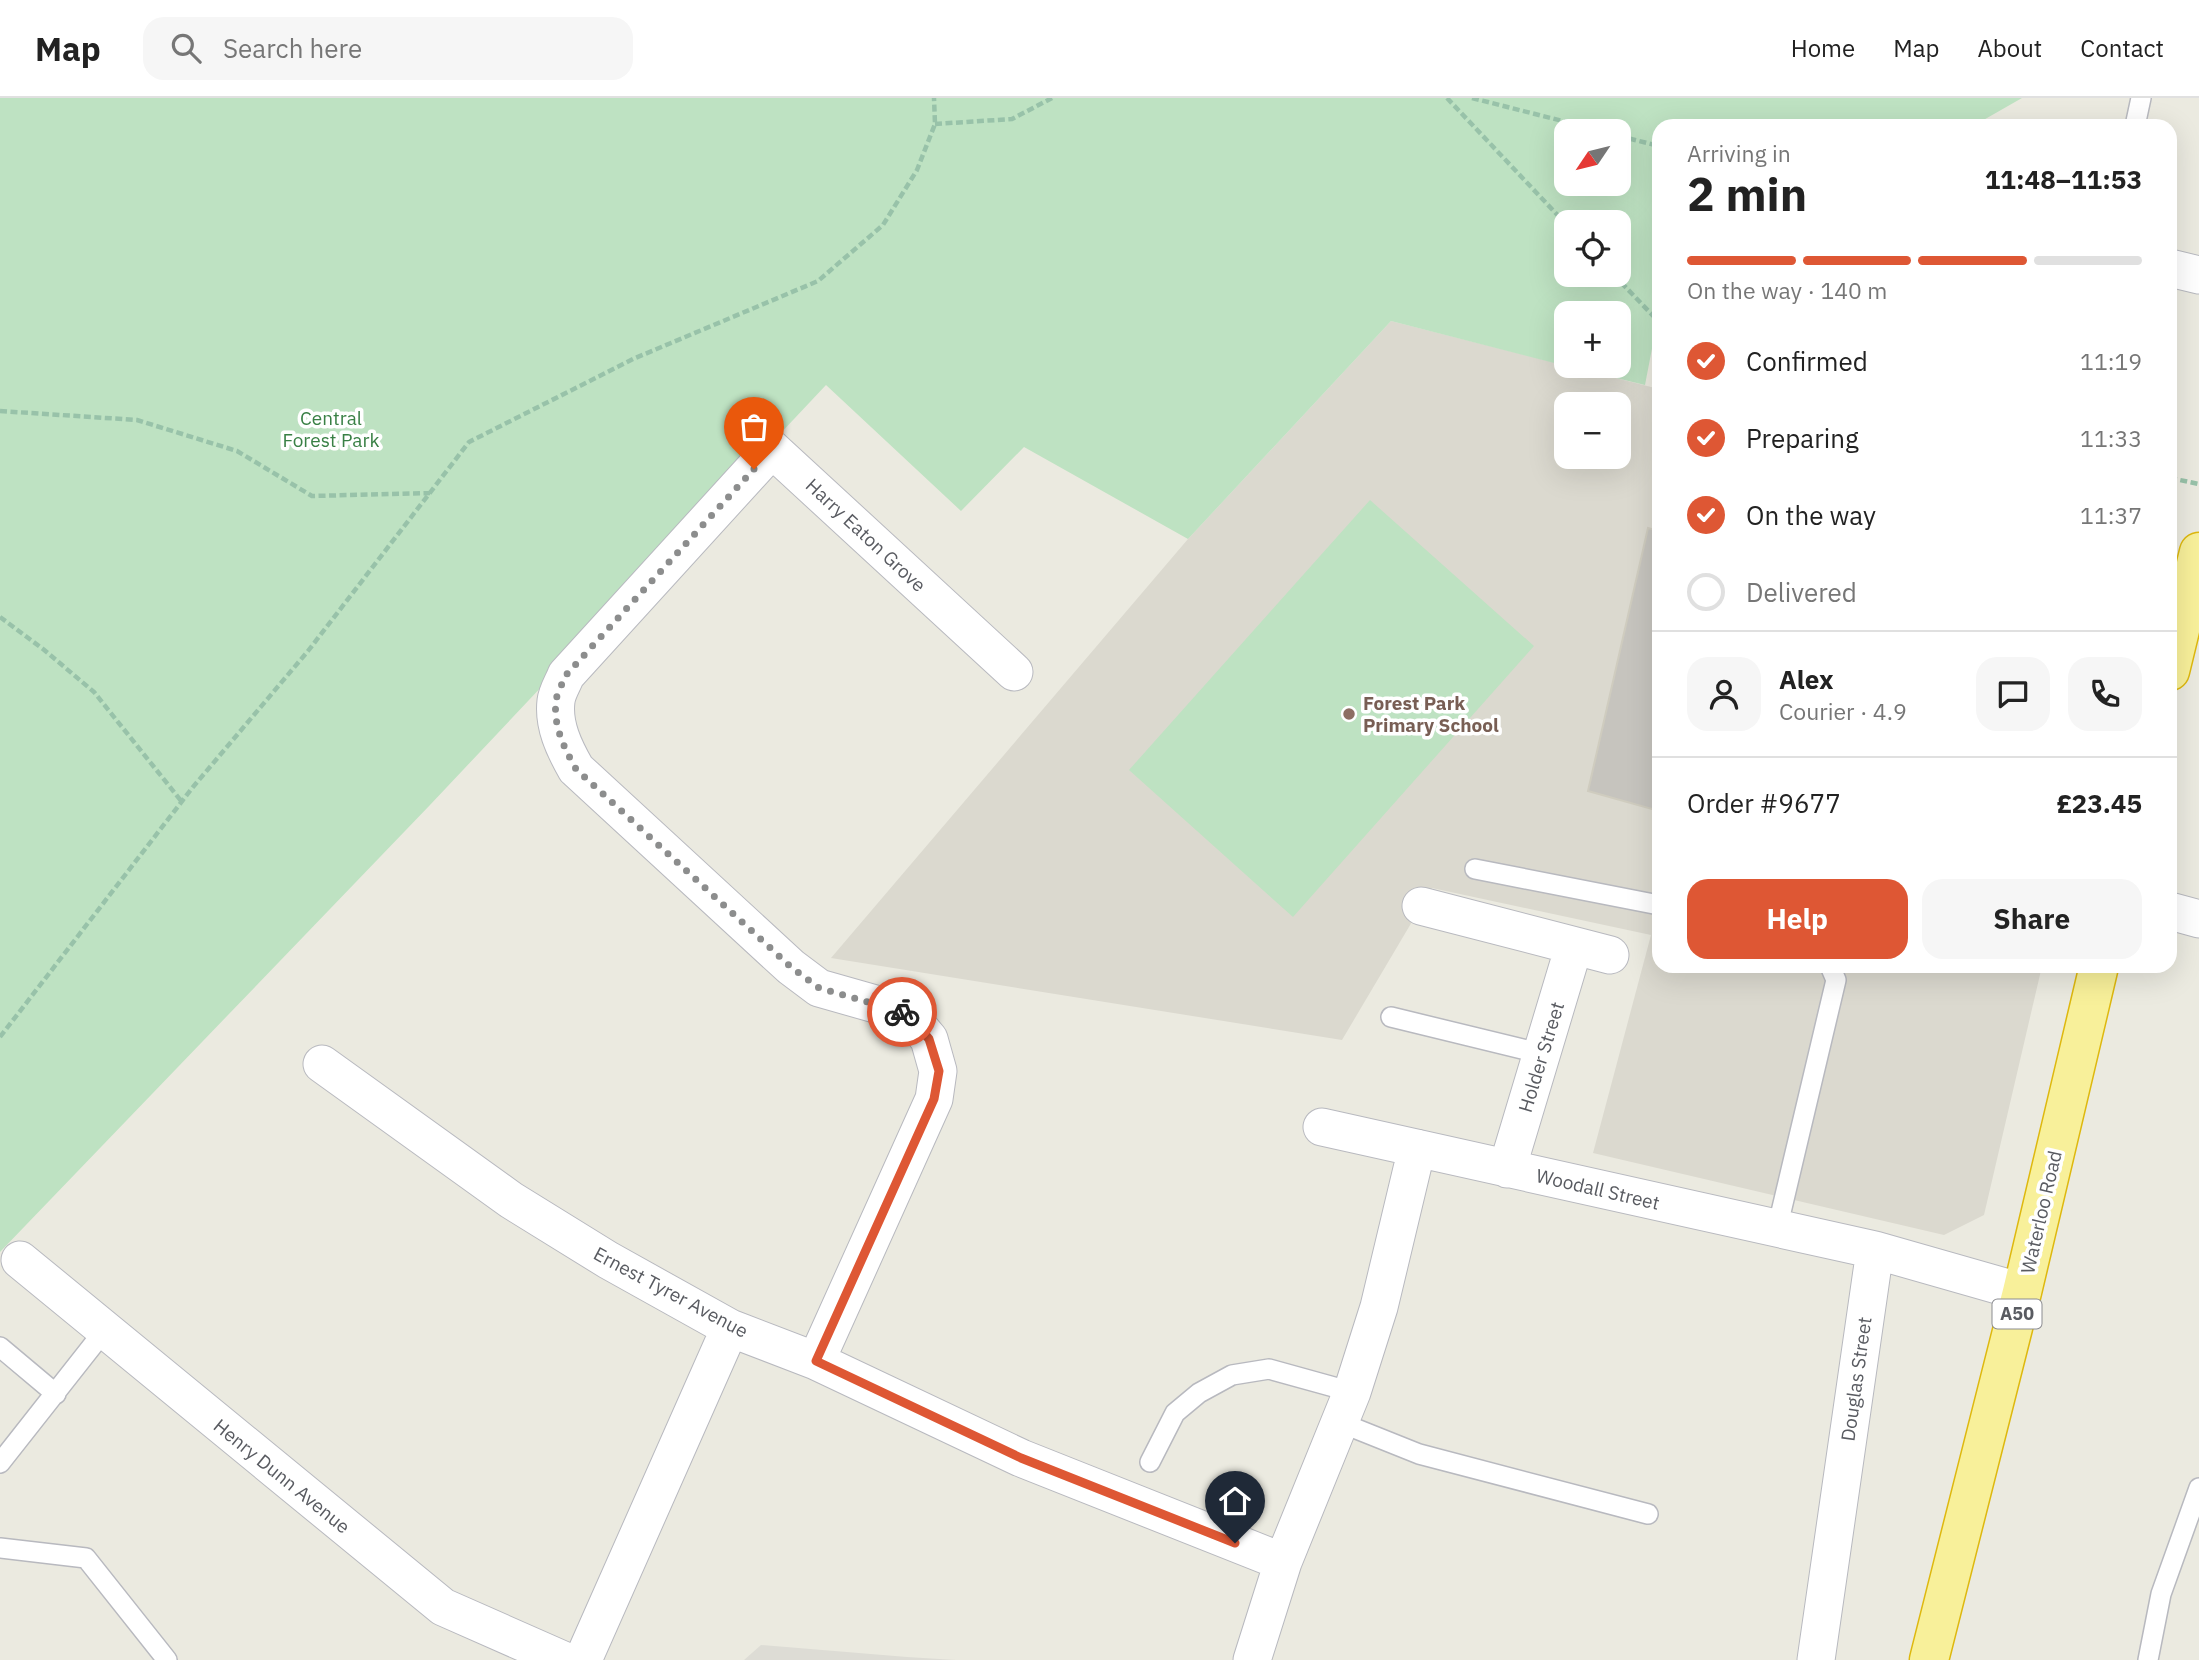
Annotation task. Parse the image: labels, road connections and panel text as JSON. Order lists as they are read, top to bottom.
{
  "streets": {
    "highway": ["Waterloo Road", "A50"],
    "street": [
      "Harry Eaton Grove",
      "Holder Street",
      "Woodall Street",
      "Ernest Tyrer Avenue",
      "Douglas Street",
      "Henry Dunn Avenue"
    ]
  },
  "crossings": [
    ["Harry Eaton Grove", "Ernest Tyrer Avenue"],
    ["Holder Street", "Woodall Street"],
    ["Woodall Street", "Douglas Street"]
  ],
  "parks": ["Central Forest Park"],
  "places": ["Forest Park Primary School"],
  "north": "bottom left",
  "page": {
    "header": "Map",
    "search": "Search here",
    "nav": [
      "Home",
      "Map",
      "About",
      "Contact"
    ],
    "map_buttons": ["+", "−"],
    "heading": ["2 min", "Arriving in", "11:48–11:53"],
    "panel": [
      "Alex",
      "Courier · 4.9",
      "Order #9677",
      "£23.45"
    ],
    "bar": "On the way · 140 m",
    "list": [
      ["Confirmed", "11:19"],
      ["Preparing", "11:33"],
      ["On the way", "11:37"],
      "Delivered"
    ],
    "buttons": ["Help", "Share"]
  }
}
